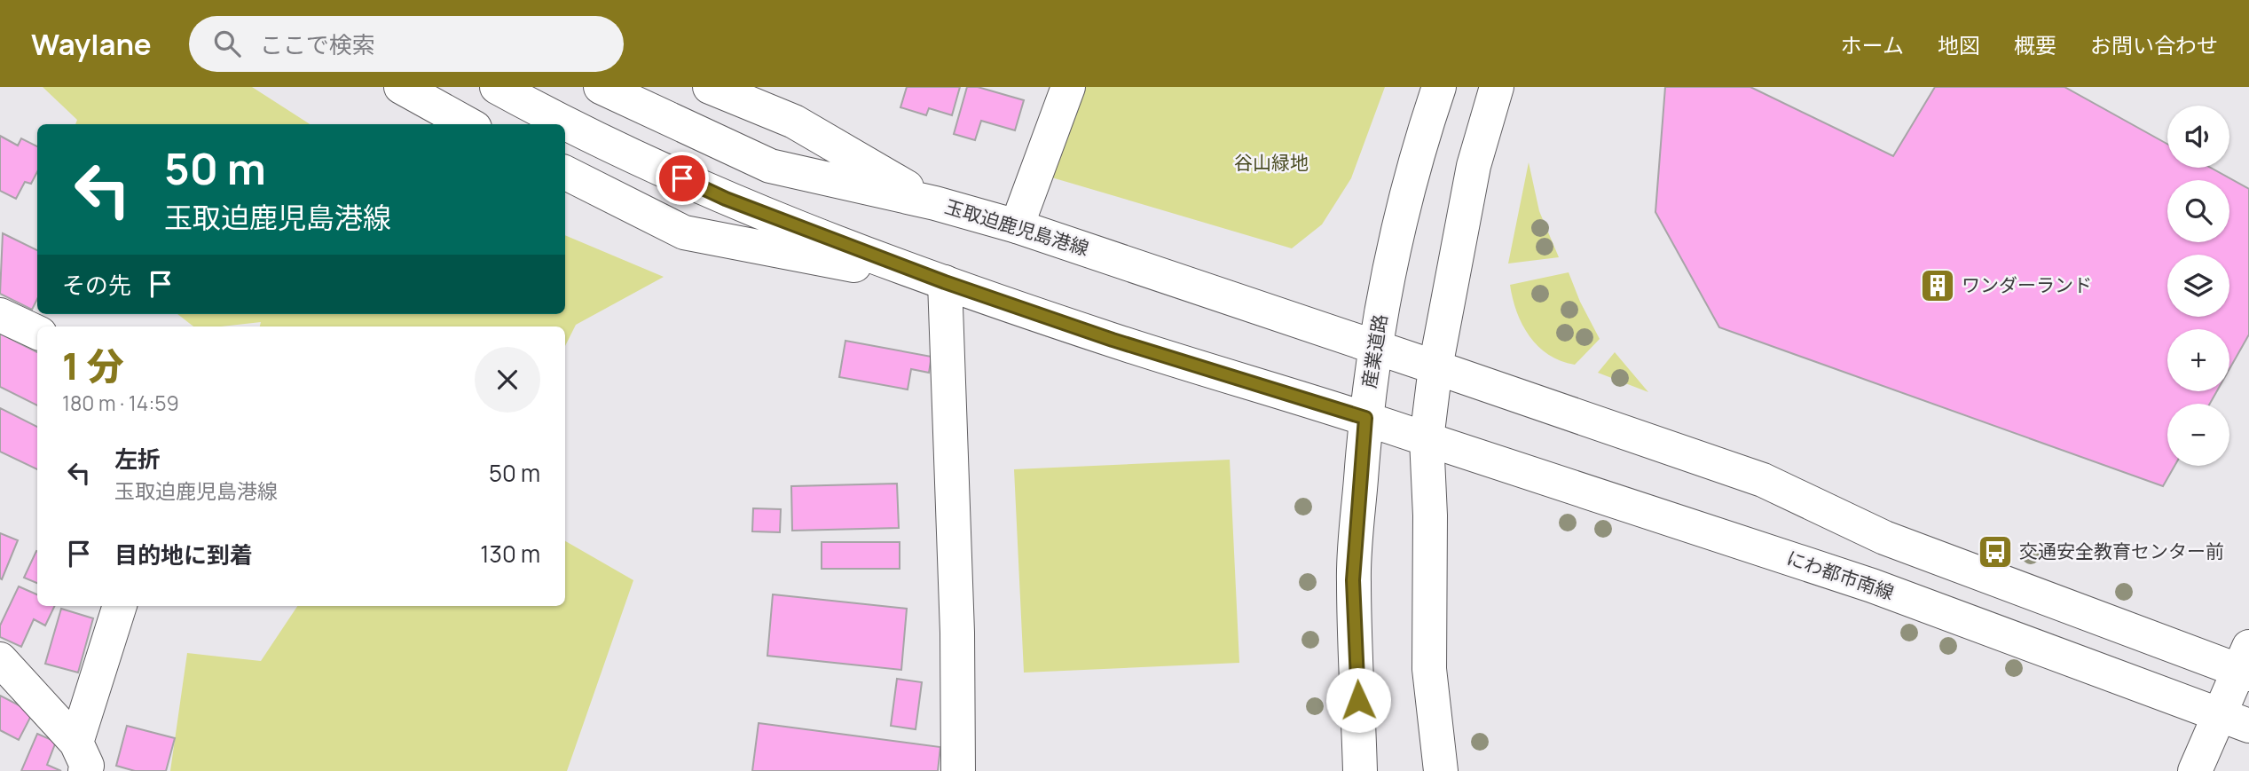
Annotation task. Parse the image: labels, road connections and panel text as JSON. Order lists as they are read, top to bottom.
{
  "streets": {
    "main road": ["玉取迫鹿児島港線", "産業道路", "にわ都市南線"]
  },
  "crossings": [
    ["玉取迫鹿児島港線", "産業道路"]
  ],
  "parks": ["谷山緑地"],
  "places": {
    "building": ["ワンダーランド"],
    "bus stop": ["交通安全教育センター前"]
  },
  "page": {
    "header": "Waylane",
    "search": "ここで検索",
    "nav": [
      "ホーム",
      "地図",
      "概要",
      "お問い合わせ"
    ],
    "map_buttons": ["+", "−"],
    "turn": ["50 m", "玉取迫鹿児島港線"],
    "then": "その先",
    "heading": ["1 分", "180 m · 14:59"],
    "list": [
      {
        "name": "左折",
        "note": "玉取迫鹿児島港線",
        "value": "50 m"
      },
      {
        "name": "目的地に到着",
        "value": "130 m"
      }
    ]
  }
}
